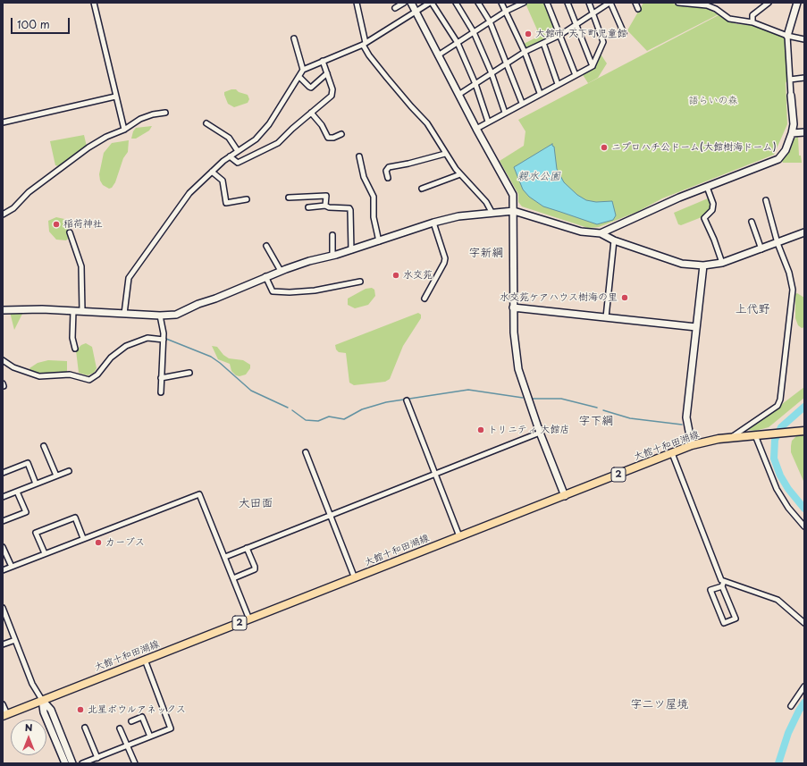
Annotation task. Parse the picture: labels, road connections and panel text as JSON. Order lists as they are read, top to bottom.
{
  "streets": {
    "main road": ["大館十和田湖線", "2"]
  },
  "districts": [
    "字新綱",
    "上代野",
    "字下綱",
    "大田面",
    "字二ツ屋境"
  ],
  "water": ["親水公園"],
  "parks": ["語らいの森"],
  "places": [
    "大館市 天下町児童館",
    "ニプロハチ公ドーム(大館樹海ドーム)",
    "稲荷神社",
    "水交苑",
    "水交苑ケアハウス樹海の里",
    "トリニティ 大館店",
    "カーブス",
    "北星ボウルアネックス"
  ],
  "scale_bar": "100 m",
  "north": "top"
}
